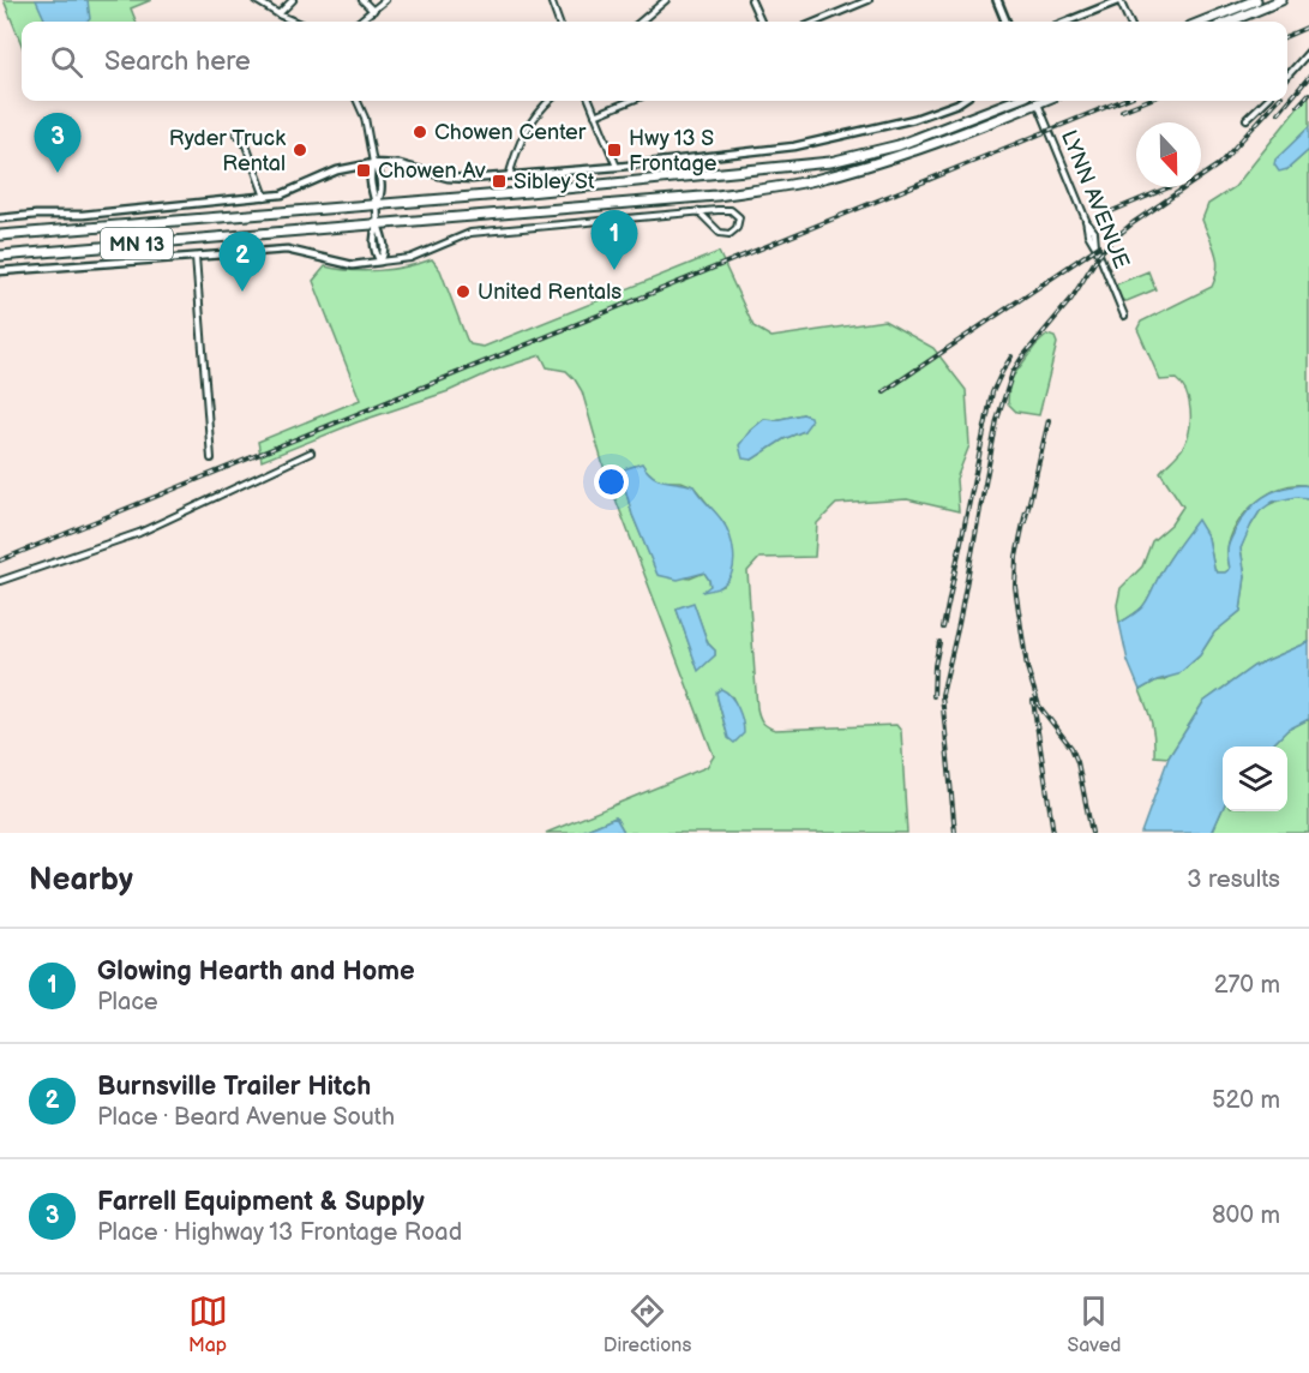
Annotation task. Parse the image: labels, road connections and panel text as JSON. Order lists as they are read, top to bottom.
{
  "streets": {
    "highway": ["MN 13"],
    "street": ["LYNN AVENUE"]
  },
  "places": {
    "other": ["Chowen Center", "Ryder Truck Rental", "United Rentals"],
    "transit": ["Hwy 13 S Frontage", "Chowen Av", "Sibley St"]
  },
  "north": "bottom",
  "page": {
    "search": "Search here",
    "pins": ["3", "1", "2"],
    "heading": ["Nearby", "3 results"],
    "list": [
      {
        "mark": "1",
        "name": "Glowing Hearth and Home",
        "note": "Place",
        "value": "270 m"
      },
      {
        "mark": "2",
        "name": "Burnsville Trailer Hitch",
        "note": "Place · Beard Avenue South",
        "value": "520 m"
      },
      {
        "mark": "3",
        "name": "Farrell Equipment & Supply",
        "note": "Place · Highway 13 Frontage Road",
        "value": "800 m"
      }
    ],
    "nav": ["Map", "Directions", "Saved"]
  }
}
